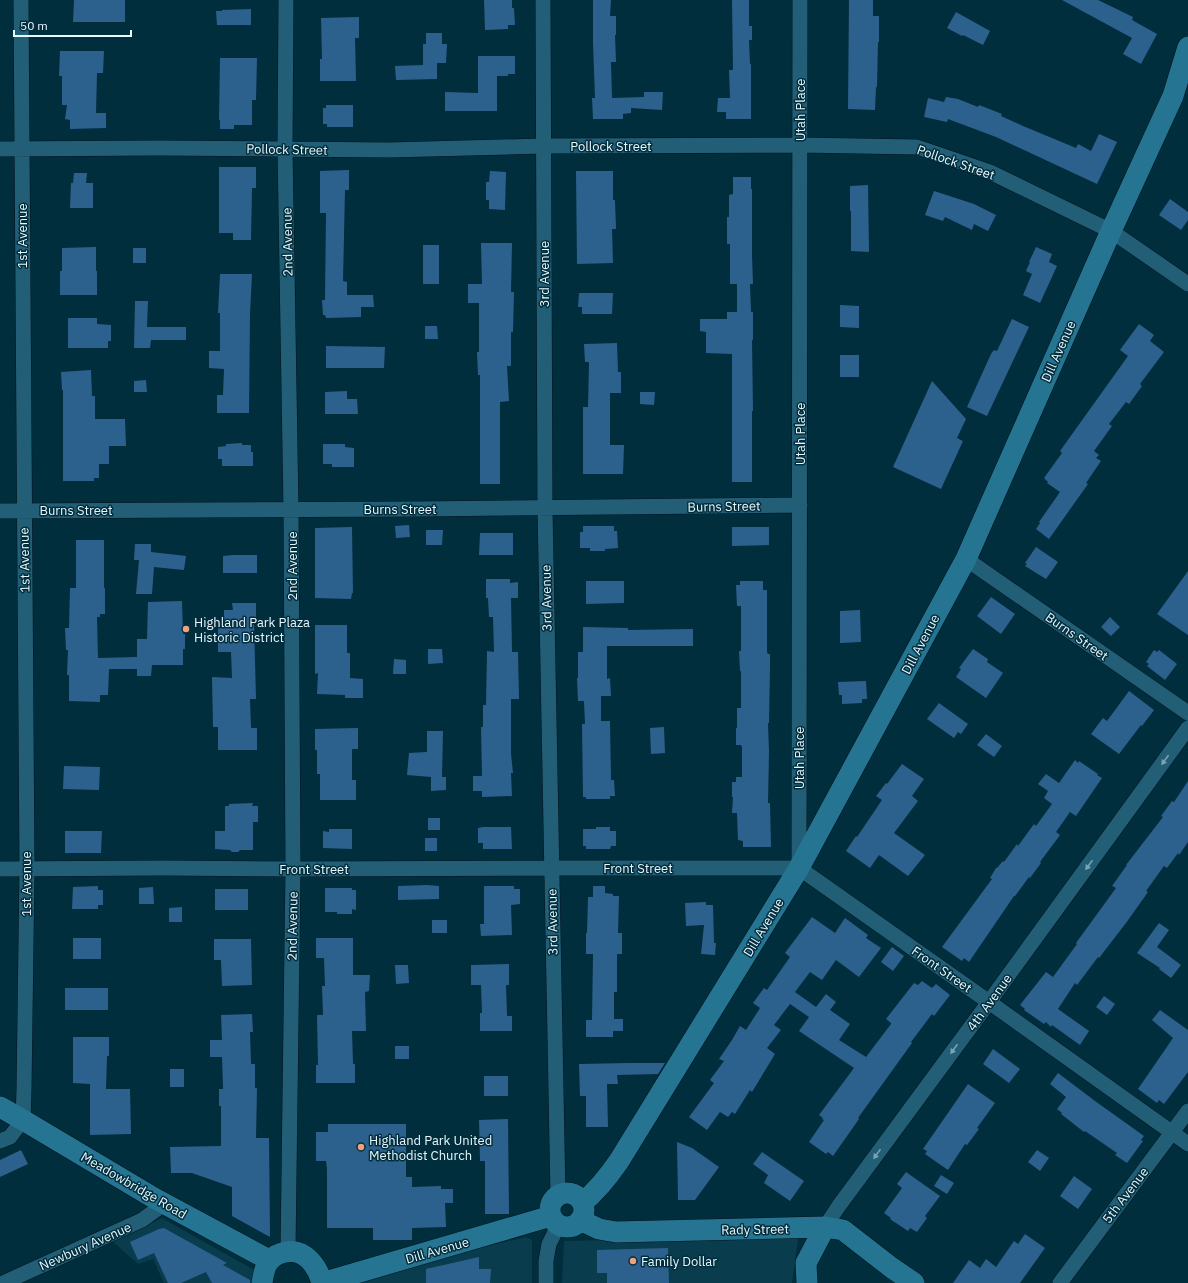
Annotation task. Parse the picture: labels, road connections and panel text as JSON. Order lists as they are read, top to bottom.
{
  "streets": {
    "street": [
      "Utah Place",
      "Pollock Street",
      "1st Avenue",
      "2nd Avenue",
      "3rd Avenue",
      "Dill Avenue",
      "Burns Street",
      "Front Street",
      "4th Avenue",
      "Meadowbridge Road",
      "5th Avenue",
      "Rady Street",
      "Newbury Avenue"
    ]
  },
  "crossings": [
    ["Utah Place", "Pollock Street"],
    ["Utah Place", "Dill Avenue"],
    ["Utah Place", "Burns Street"],
    ["Utah Place", "Front Street"],
    ["Pollock Street", "1st Avenue"],
    ["Pollock Street", "2nd Avenue"],
    ["Pollock Street", "3rd Avenue"],
    ["Pollock Street", "Dill Avenue"],
    ["1st Avenue", "Burns Street"],
    ["1st Avenue", "Front Street"],
    ["1st Avenue", "Meadowbridge Road"],
    ["2nd Avenue", "Burns Street"],
    ["2nd Avenue", "Front Street"],
    ["3rd Avenue", "Dill Avenue"],
    ["3rd Avenue", "Burns Street"],
    ["3rd Avenue", "Front Street"],
    ["3rd Avenue", "Rady Street"],
    ["Dill Avenue", "Burns Street"],
    ["Dill Avenue", "Front Street"],
    ["Dill Avenue", "Rady Street"],
    ["Front Street", "4th Avenue"],
    ["Front Street", "5th Avenue"],
    ["4th Avenue", "Rady Street"],
    ["Meadowbridge Road", "Newbury Avenue"]
  ],
  "one_way": ["4th Avenue"],
  "places": ["Highland Park Plaza Historic District", "Highland Park United Methodist Church", "Family Dollar"],
  "scale_bar": "50 m"
}
